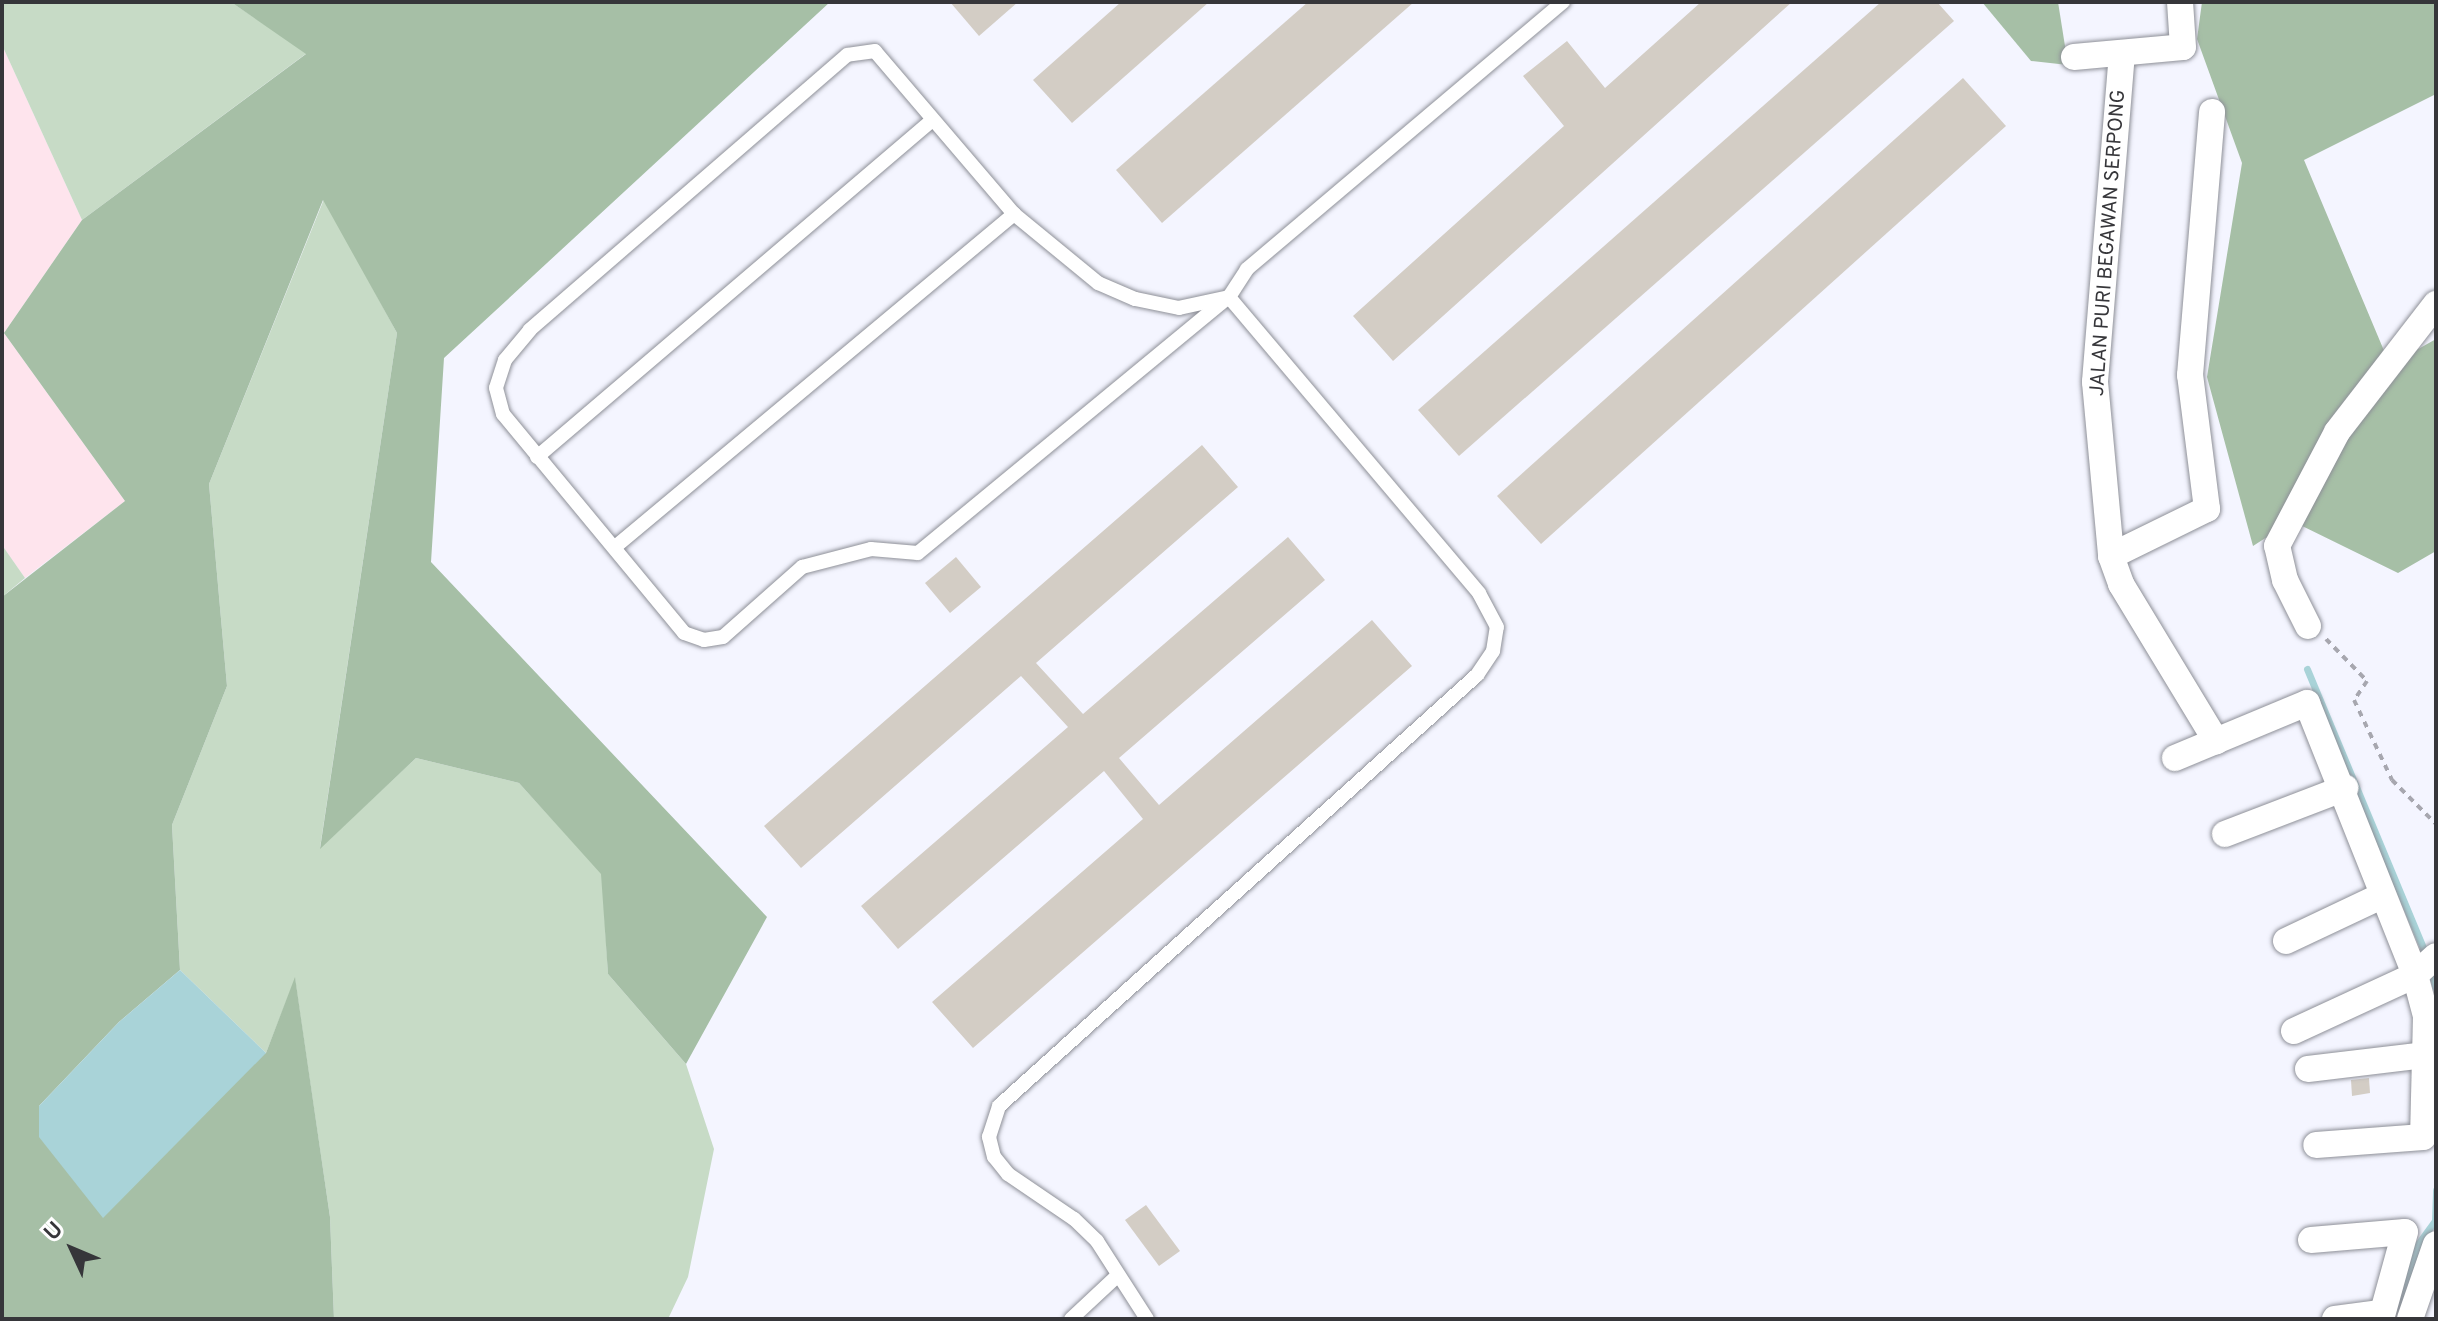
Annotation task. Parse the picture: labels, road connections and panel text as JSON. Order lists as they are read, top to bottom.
{
  "streets": {
    "street": ["JALAN PURI BEGAWAN SERPONG"]
  },
  "north": "top left"
}
